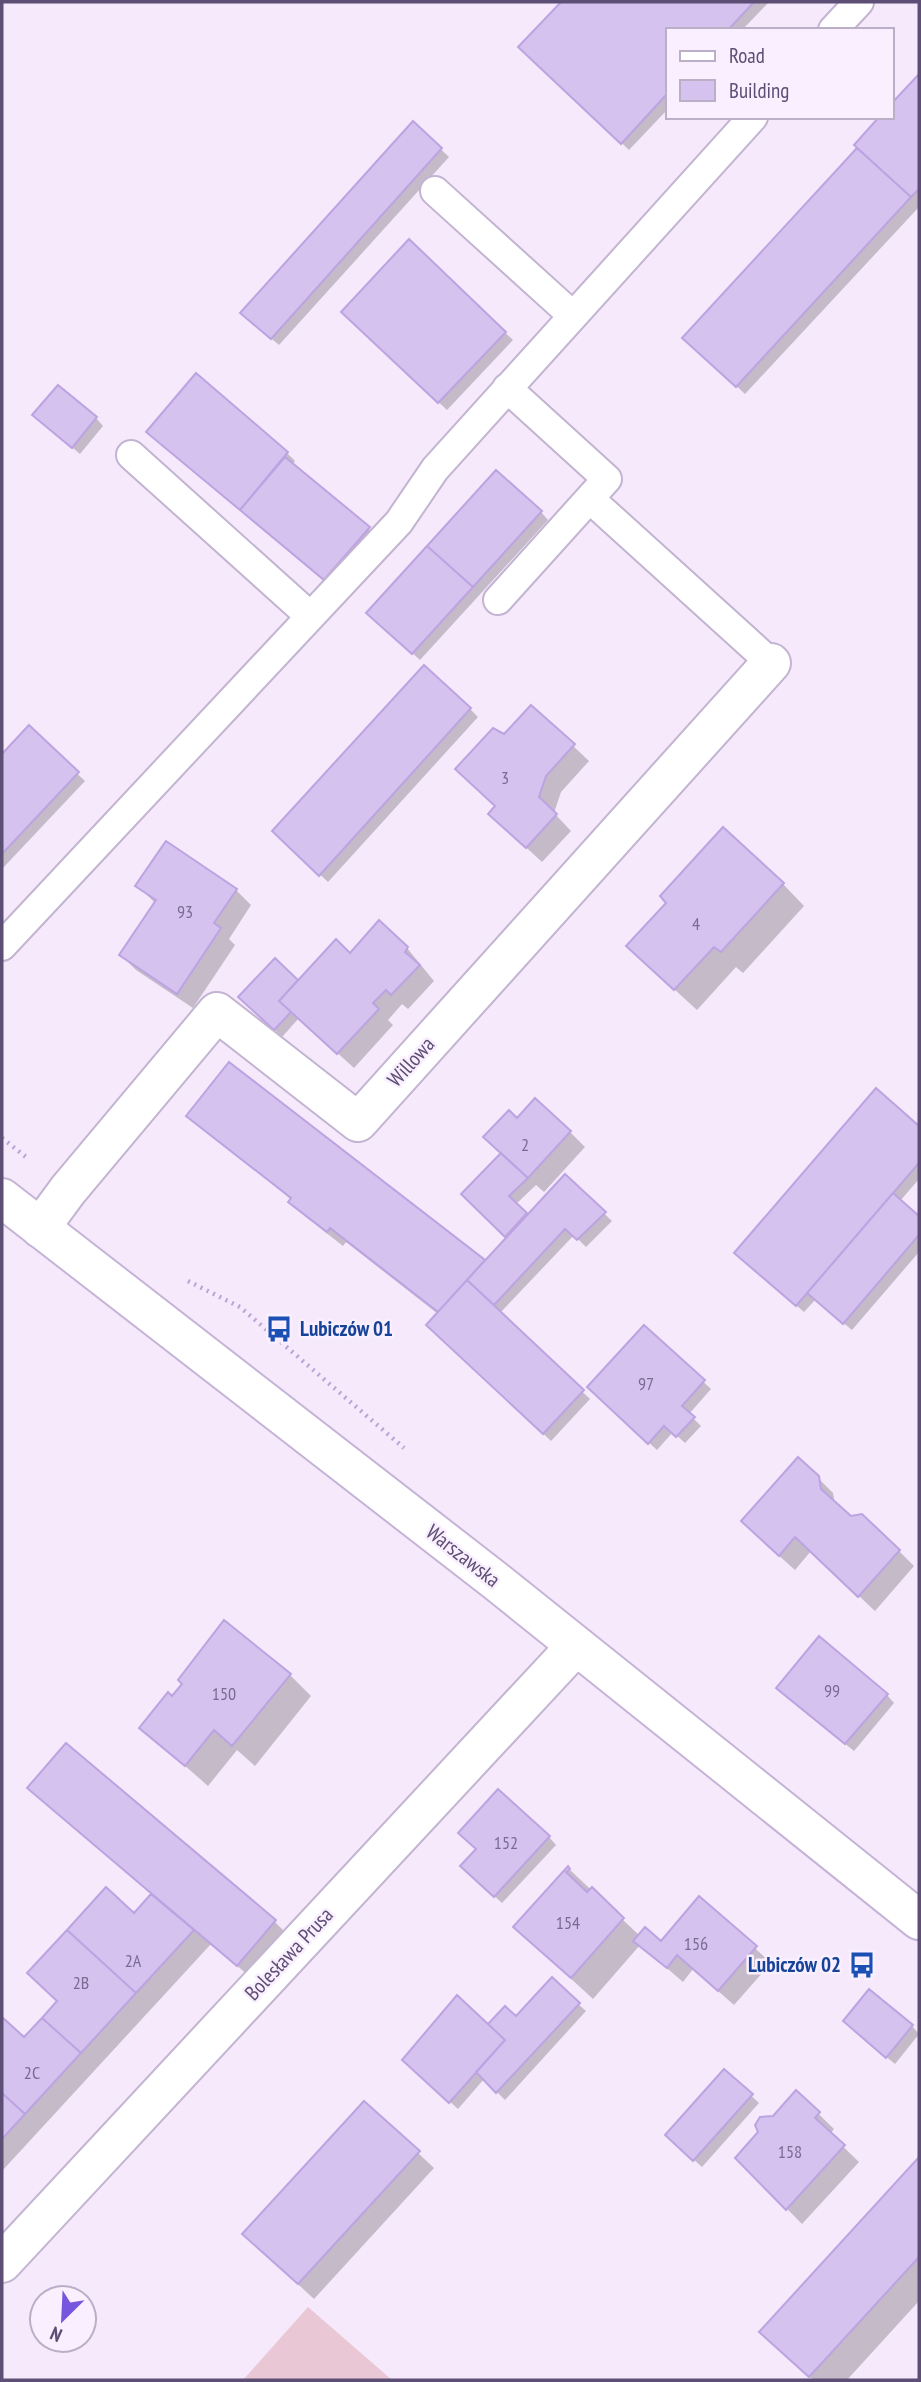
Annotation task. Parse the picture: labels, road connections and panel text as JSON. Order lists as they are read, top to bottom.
{
  "streets": {
    "street": ["Willowa", "Warszawska", "Bolesława Prusa"]
  },
  "crossings": [
    ["Willowa", "Warszawska"],
    ["Warszawska", "Bolesława Prusa"]
  ],
  "places": {
    "bus stop": ["Lubiczów 01", "Lubiczów 02"]
  },
  "house_numbers": [
    "3",
    "93",
    "4",
    "2",
    "97",
    "99",
    "150",
    "152",
    "154",
    "156",
    "2A",
    "2B",
    "2C",
    "158"
  ],
  "legend": ["Road", "Building"],
  "north": "bottom left"
}
